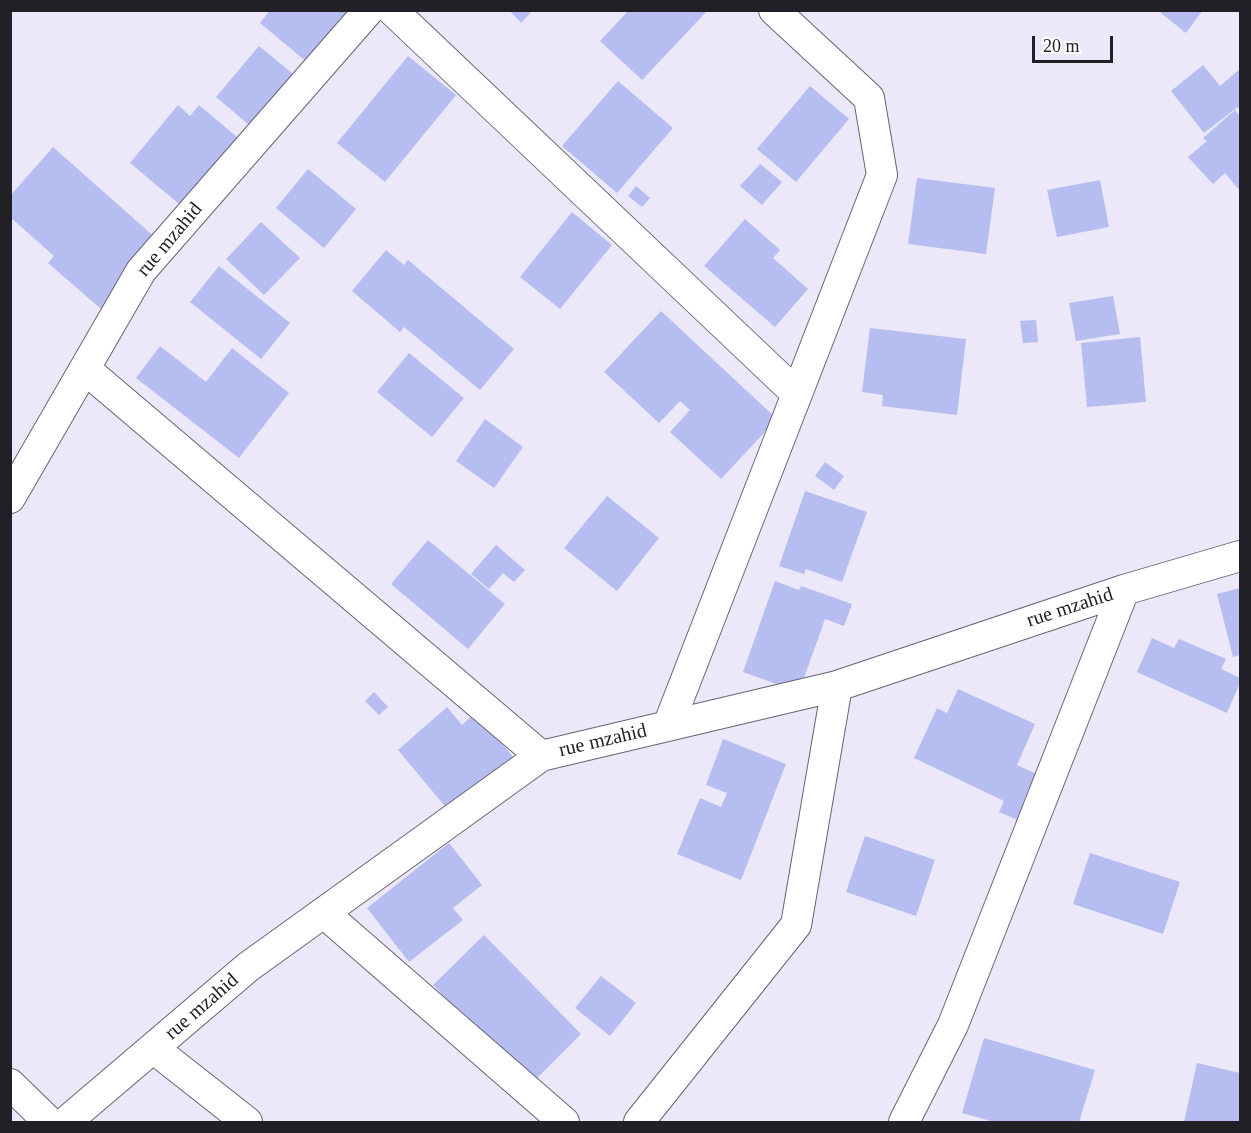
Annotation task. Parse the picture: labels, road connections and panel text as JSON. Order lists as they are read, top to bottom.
{
  "streets": {
    "street": ["rue mzahid"]
  },
  "scale_bar": "20 m"
}
